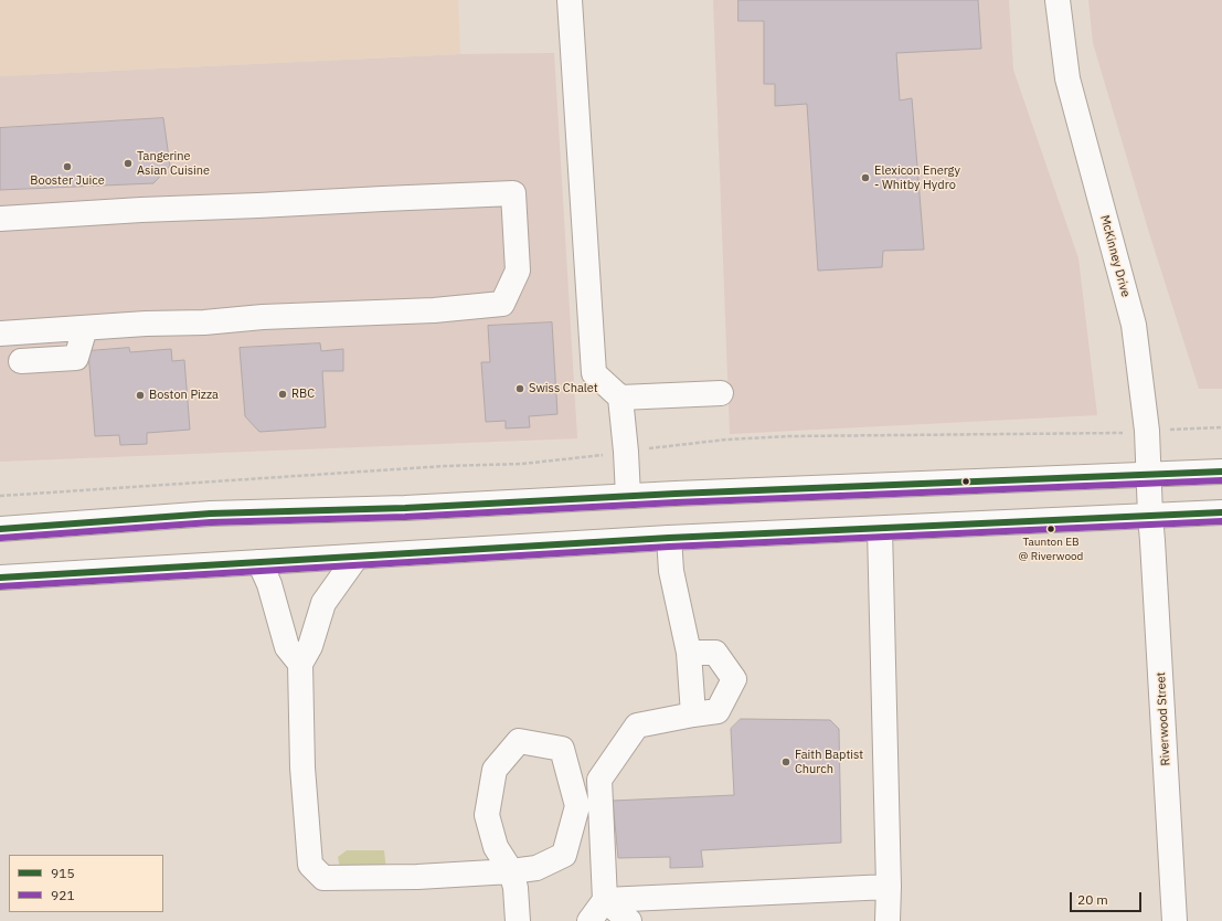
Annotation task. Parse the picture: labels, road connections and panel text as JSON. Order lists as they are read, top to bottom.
{
  "streets": {
    "main road": ["McKinney Drive", "Riverwood Street"]
  },
  "crossings": [
    ["McKinney Drive", "Riverwood Street"]
  ],
  "places": [
    "Tangerine Asian Cuisine",
    "Booster Juice",
    "Elexicon Energy - Whitby Hydro",
    "Swiss Chalet",
    "RBC",
    "Boston Pizza",
    "Taunton EB @ Riverwood",
    "Faith Baptist Church"
  ],
  "lines": ["transit line 915", "transit line 921"],
  "legend": ["915", "921"],
  "scale_bar": "20 m"
}
